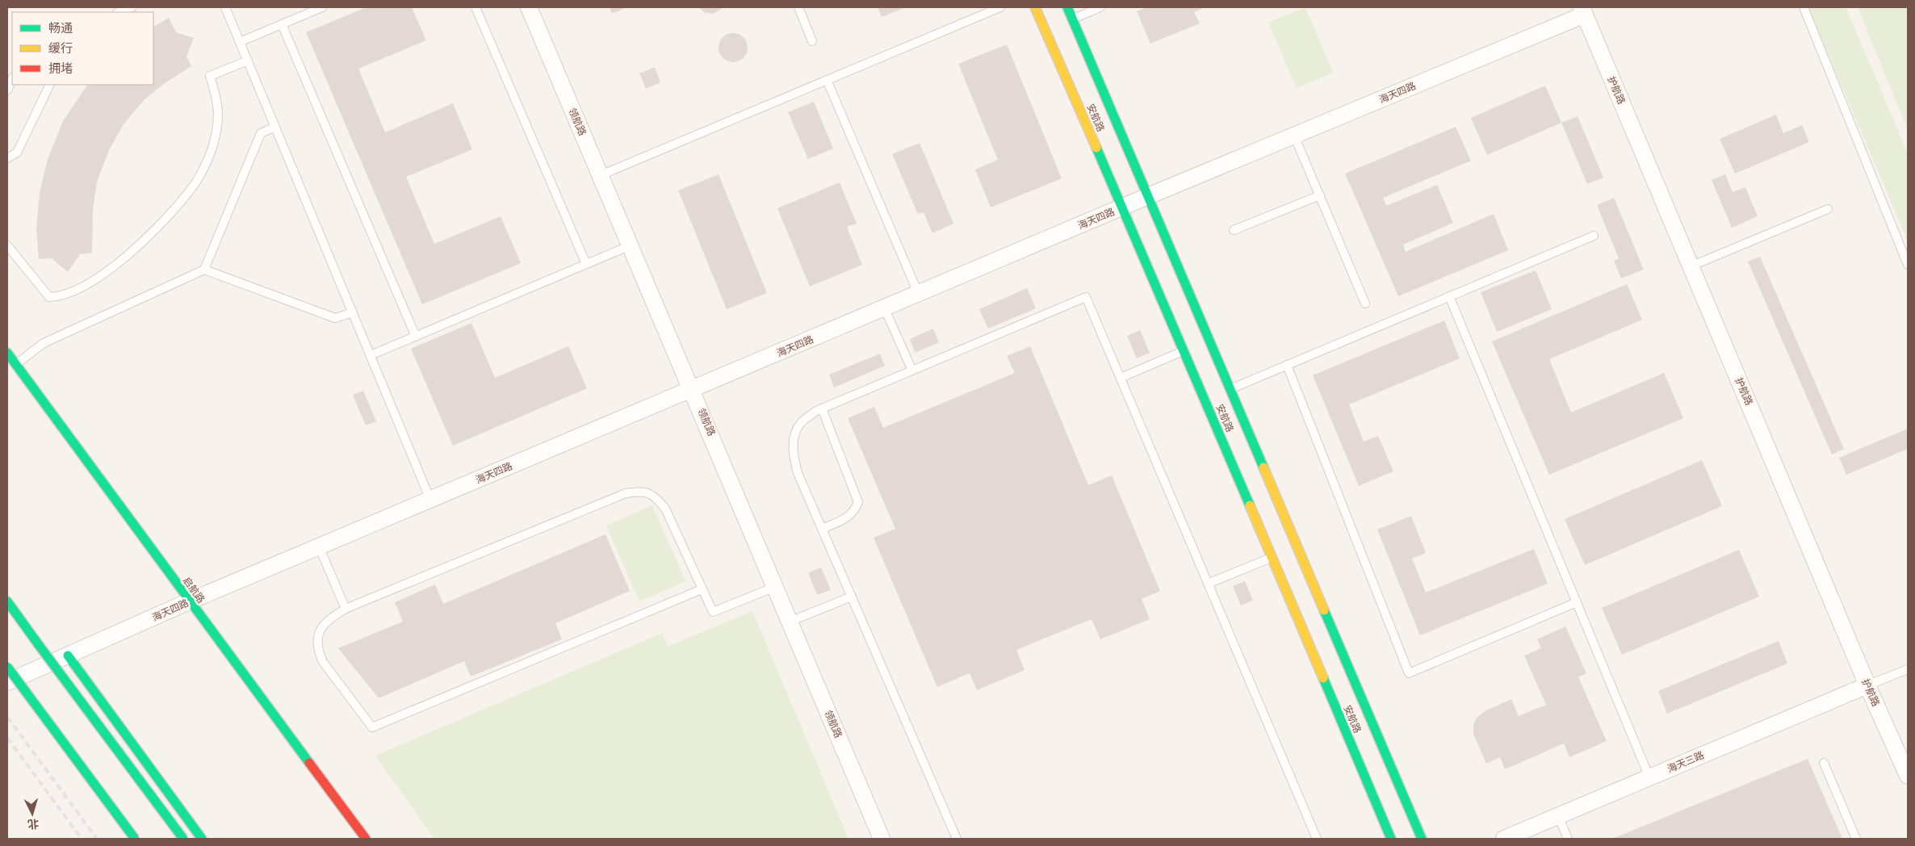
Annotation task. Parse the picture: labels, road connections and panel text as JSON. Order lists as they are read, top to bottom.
{
  "streets": {
    "main road": ["安航路", "启航路"],
    "street": [
      "护航路",
      "海天四路",
      "领航路",
      "海天三路"
    ]
  },
  "crossings": [
    ["护航路", "海天四路"],
    ["护航路", "海天三路"],
    ["海天四路", "安航路"],
    ["海天四路", "领航路"],
    ["海天四路", "启航路"]
  ],
  "legend": ["畅通", "缓行", "拥堵"],
  "north": "bottom"
}
